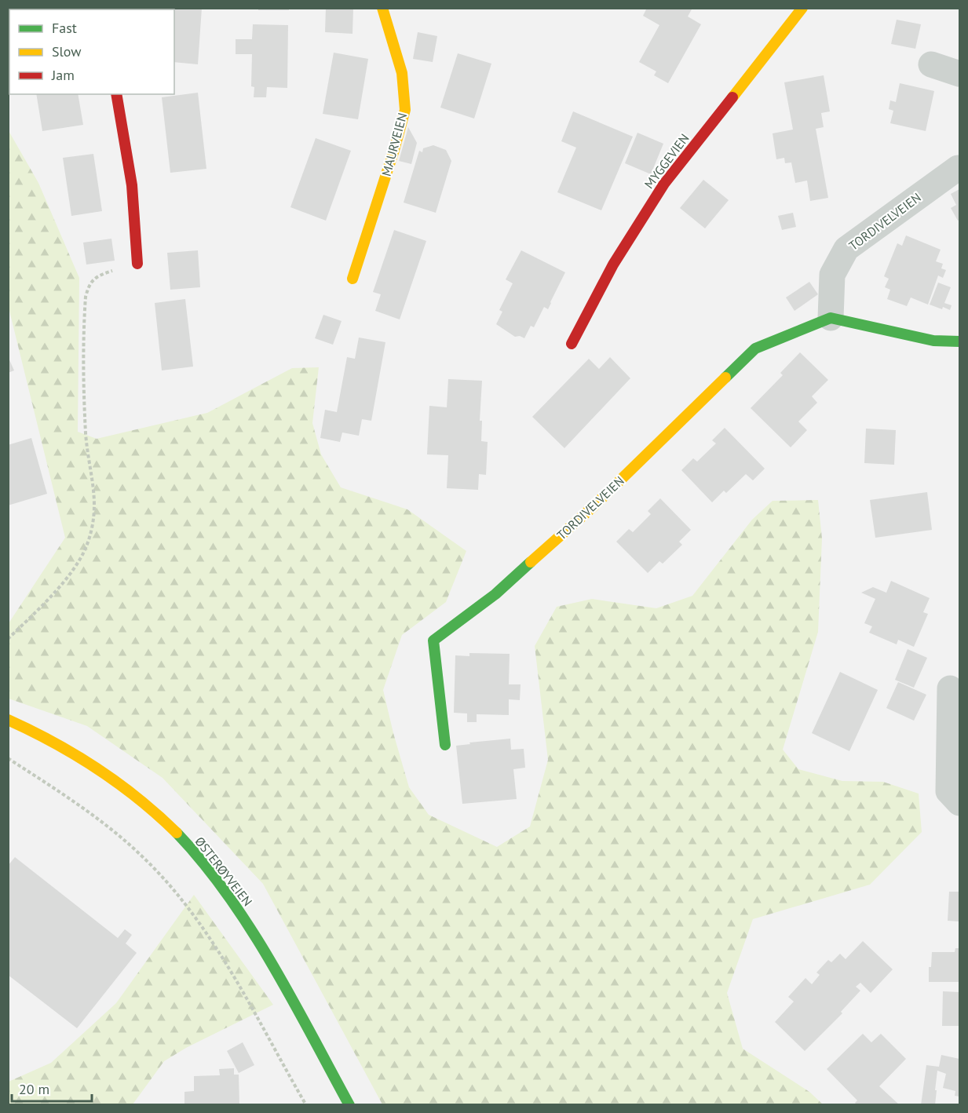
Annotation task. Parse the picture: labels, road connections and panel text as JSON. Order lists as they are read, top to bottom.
{
  "streets": {
    "street": [
      "MAURVEIEN",
      "MYGGEVIEN",
      "TORDIVELVEIEN",
      "ØSTERØYVEIEN"
    ]
  },
  "legend": ["Fast", "Slow", "Jam"],
  "scale_bar": "20 m"
}
